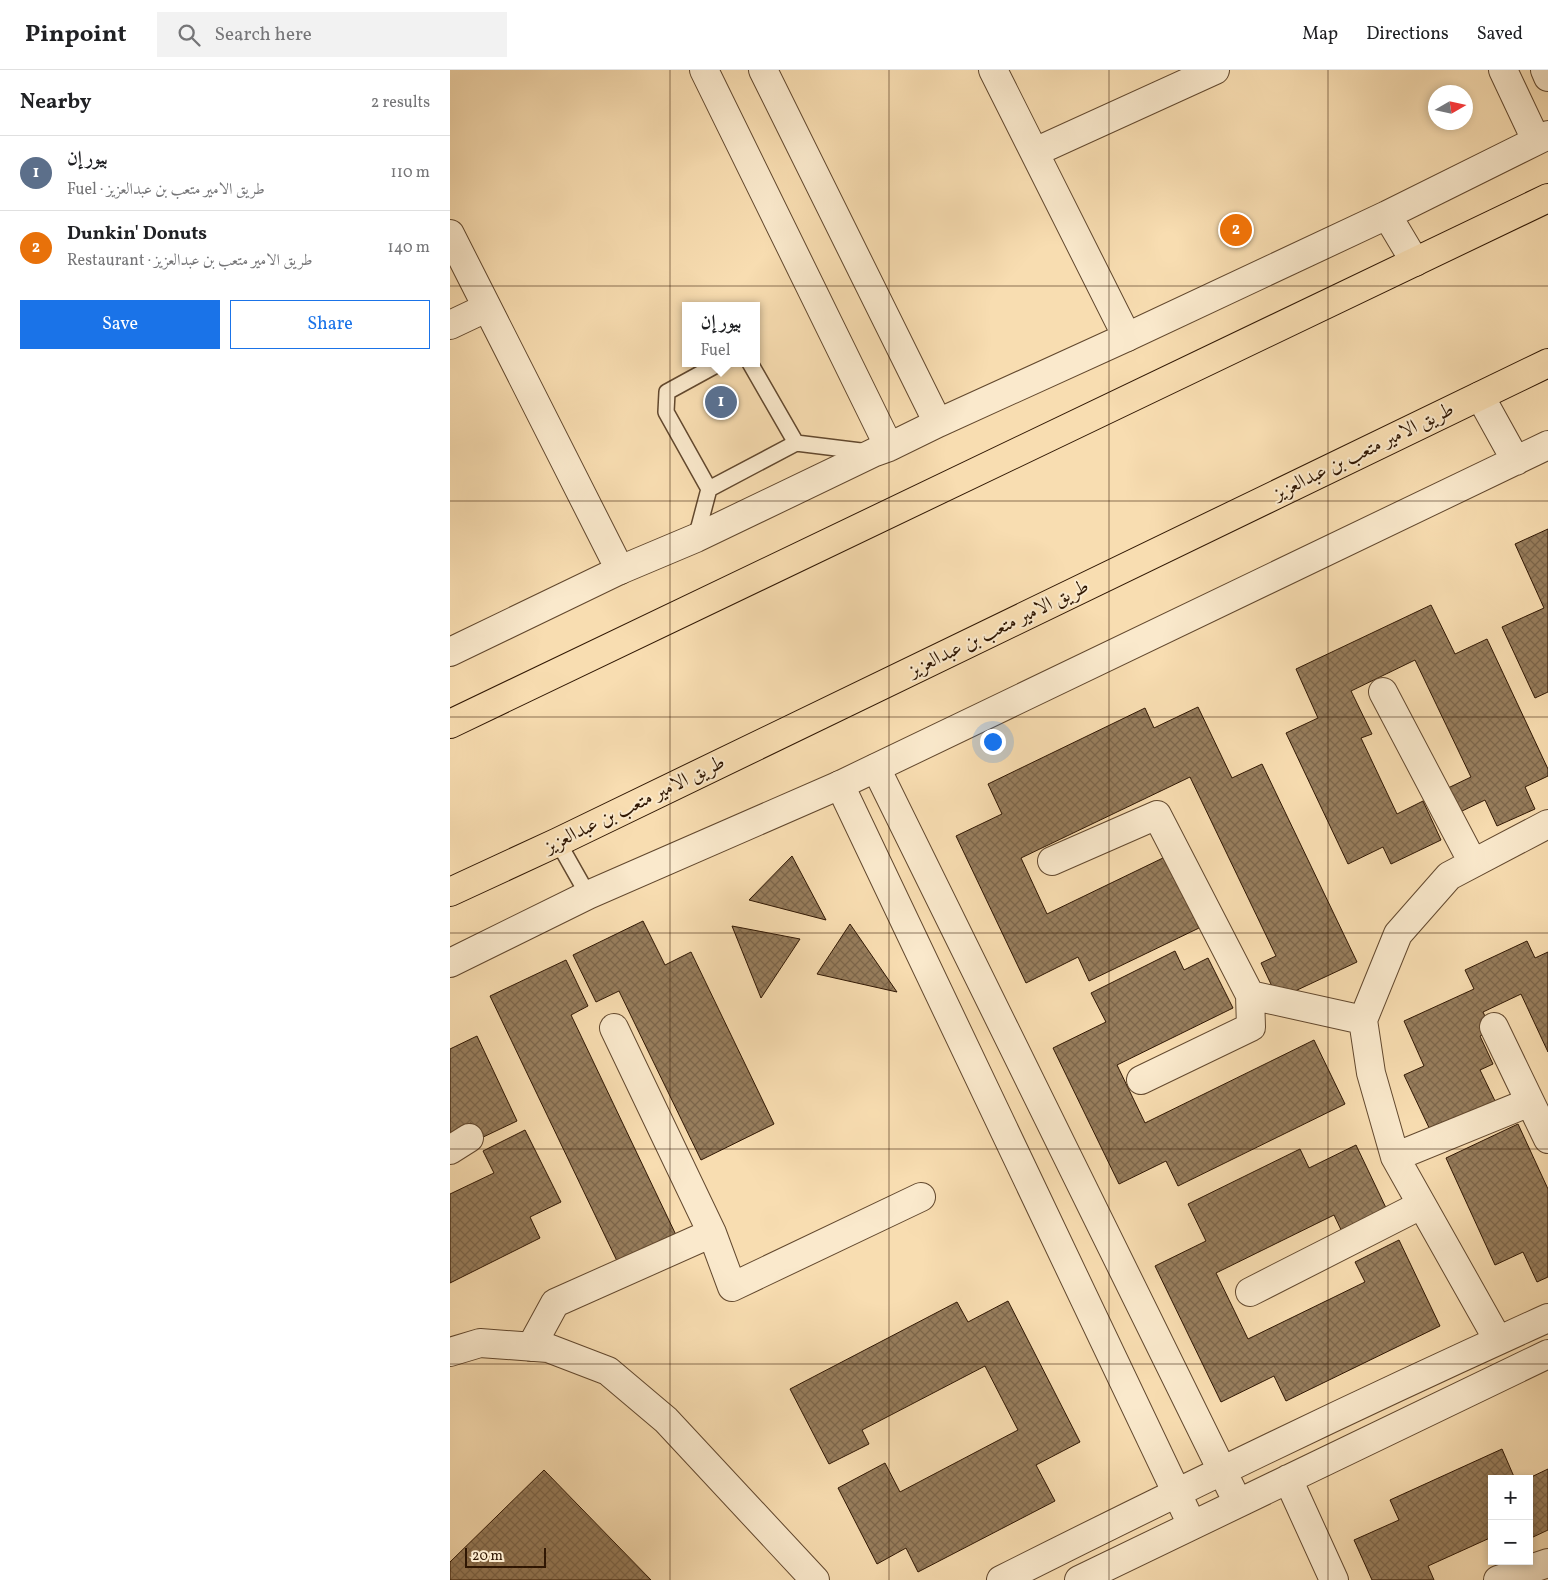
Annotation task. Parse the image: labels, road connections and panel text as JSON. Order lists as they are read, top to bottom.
{
  "streets": {
    "main road": ["طريق الامير متعب بن عبدالعزيز"]
  },
  "scale_bar": "20 m",
  "north": "right",
  "page": {
    "header": "Pinpoint",
    "search": "Search here",
    "nav": ["Map", "Directions", "Saved"],
    "heading": ["Nearby", "2 results"],
    "list": [
      {
        "mark": "1",
        "name": "بيور إن",
        "note": "Fuel · طريق الامير متعب بن عبدالعزيز",
        "value": "110 m"
      },
      {
        "mark": "2",
        "name": "Dunkin' Donuts",
        "note": "Restaurant · طريق الامير متعب بن عبدالعزيز",
        "value": "140 m"
      }
    ],
    "pins": ["2", "1"],
    "buttons": ["Save", "Share"],
    "popup": ["بيور إن", "Fuel"],
    "map_buttons": ["+", "−"],
    "scale": "20 m"
  }
}
